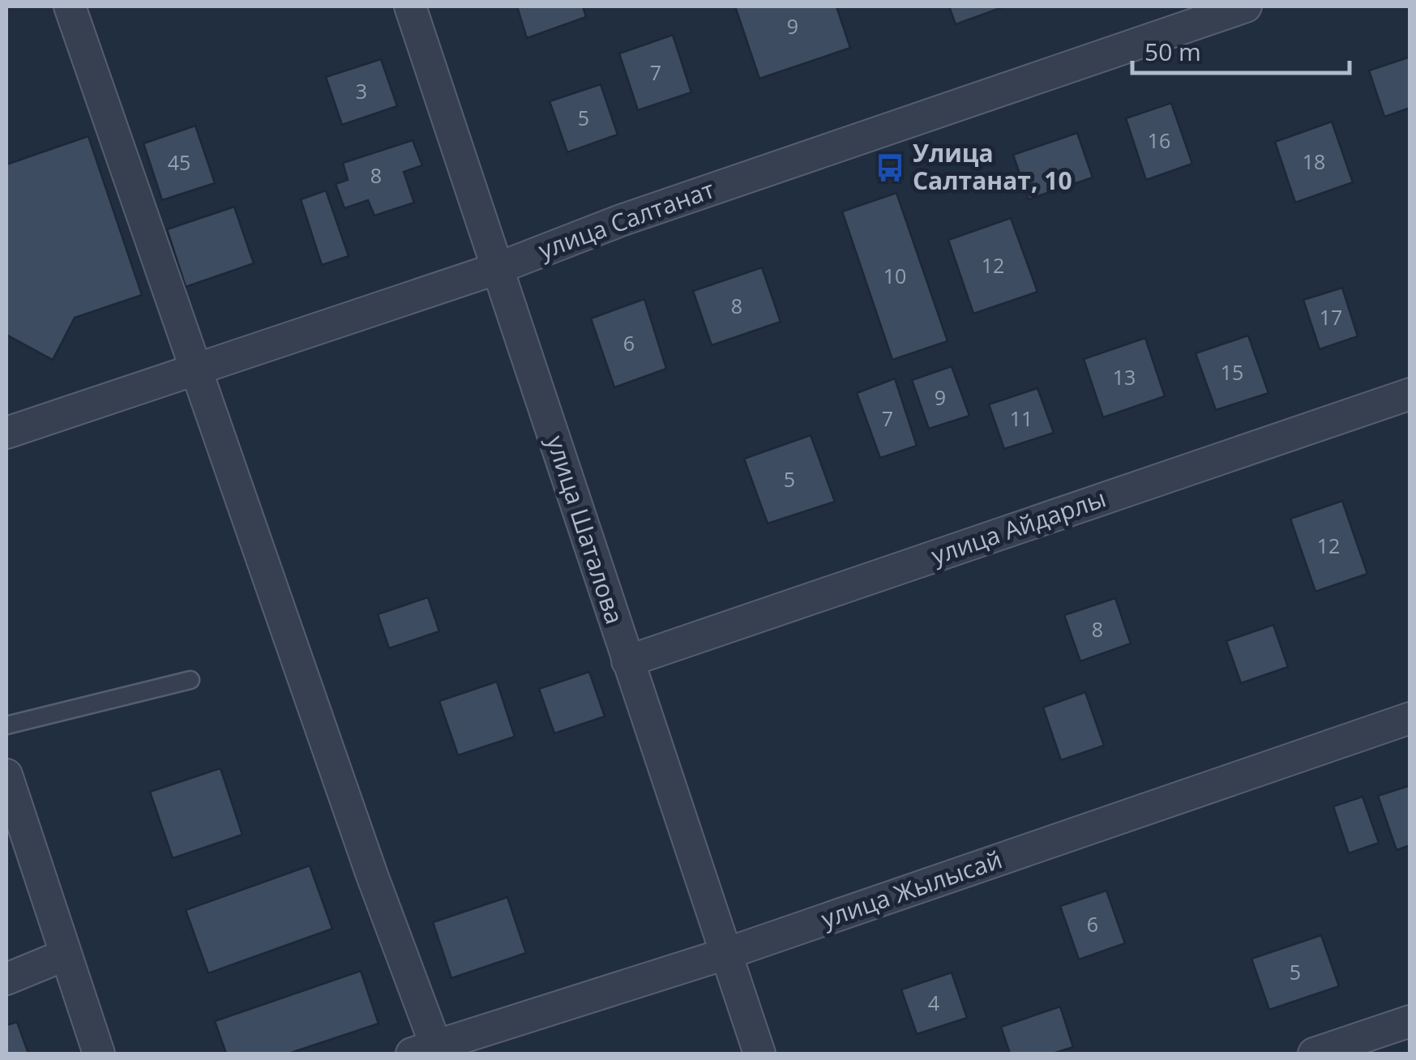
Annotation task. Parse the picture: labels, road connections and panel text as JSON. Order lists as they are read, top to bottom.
{
  "streets": {
    "street": [
      "улица Салтанат",
      "улица Айдарлы",
      "улица Шаталова",
      "улица Жылысай"
    ]
  },
  "crossings": [
    ["улица Салтанат", "улица Шаталова"],
    ["улица Айдарлы", "улица Шаталова"],
    ["улица Шаталова", "улица Жылысай"]
  ],
  "places": {
    "bus stop": ["Улица Салтанат, 10"]
  },
  "house_numbers": [
    "9",
    "7",
    "3",
    "5",
    "16",
    "18",
    "45",
    "8",
    "12",
    "10",
    "8",
    "17",
    "6",
    "15",
    "13",
    "9",
    "7",
    "11",
    "5",
    "12",
    "8",
    "6",
    "5",
    "4"
  ],
  "scale_bar": "50 m"
}
